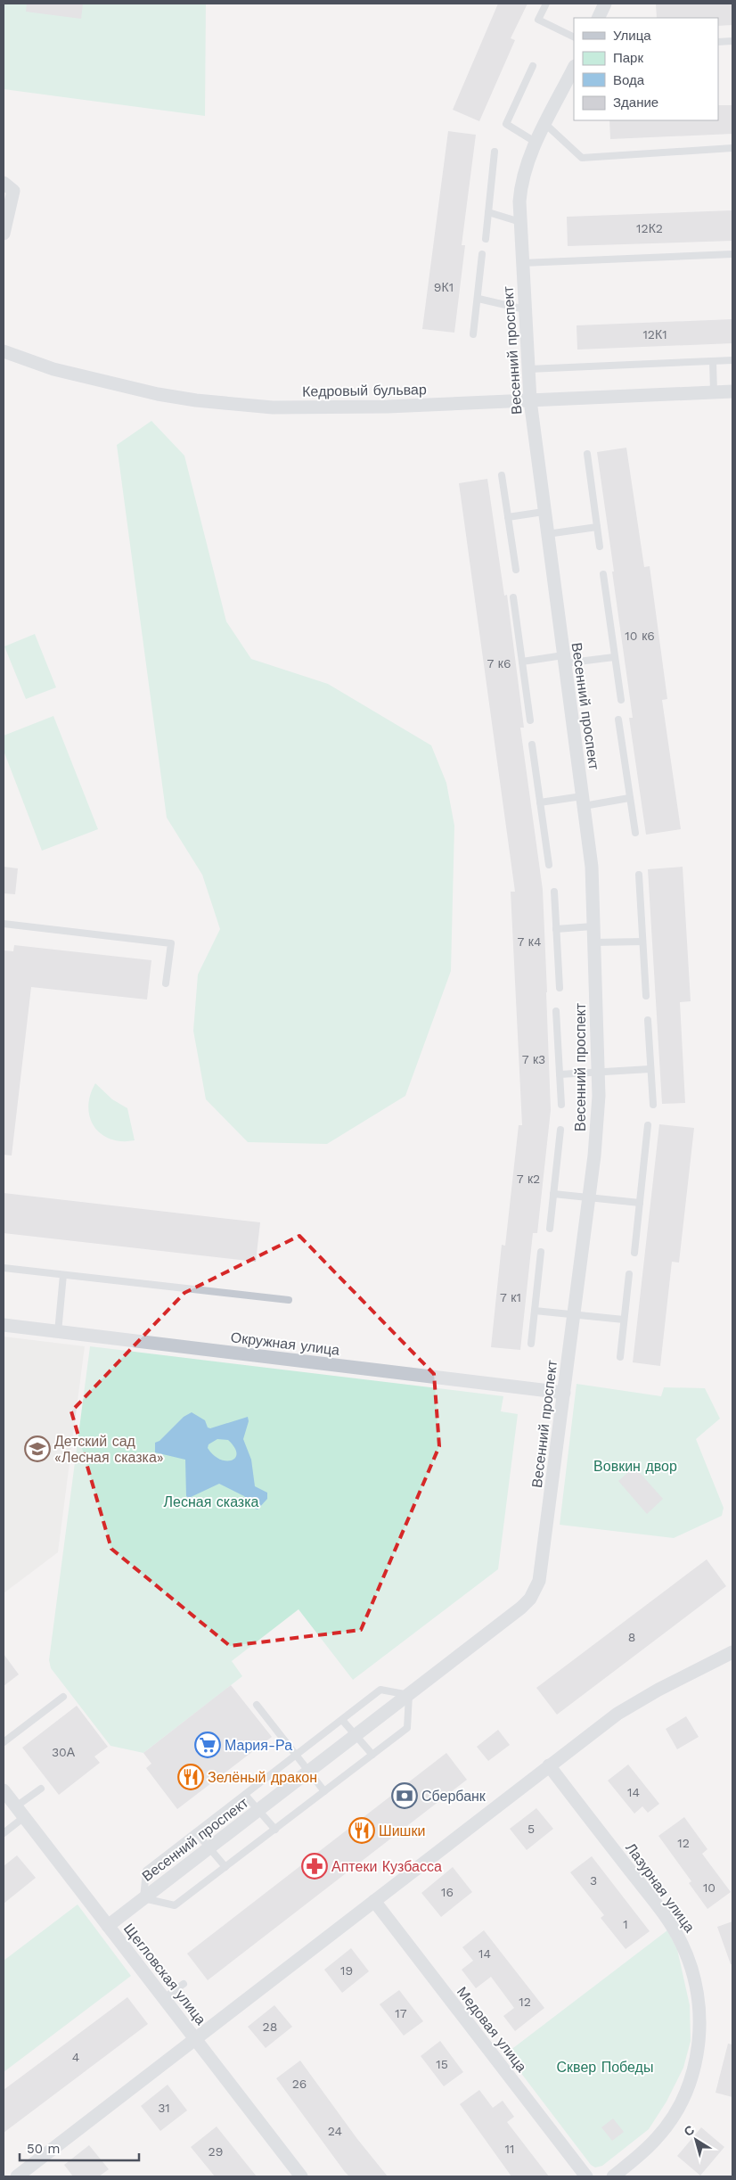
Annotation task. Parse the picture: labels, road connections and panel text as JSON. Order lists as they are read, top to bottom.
{
  "streets": {
    "street": [
      "Весенний проспект",
      "Кедровый бульвар",
      "Окружная улица",
      "Лазурная улица",
      "Щегловская улица",
      "Медовая улица"
    ]
  },
  "crossings": [
    ["Весенний проспект", "Кедровый бульвар"],
    ["Весенний проспект", "Окружная улица"],
    ["Весенний проспект", "Щегловская улица"]
  ],
  "parks": ["Вовкин двор", "Лесная сказка", "Сквер Победы"],
  "places": {
    "school or university": ["Детский сад «Лесная сказка»"],
    "supermarket": ["Мария-Ра"],
    "restaurant": ["Зелёный дракон", "Шишки"],
    "bank": ["Сбербанк"],
    "pharmacy": ["Аптеки Кузбасса"]
  },
  "house_numbers": [
    "12К2",
    "9К1",
    "12К1",
    "10 к6",
    "7 к6",
    "7 к4",
    "7 к3",
    "7 к2",
    "7 к1",
    "8",
    "30А",
    "14",
    "5",
    "12",
    "3",
    "10",
    "16",
    "1",
    "14",
    "19",
    "12",
    "17",
    "28",
    "4",
    "15",
    "26",
    "31",
    "24",
    "11",
    "29"
  ],
  "legend": [
    "Улица",
    "Парк",
    "Вода",
    "Здание"
  ],
  "scale_bar": "50 m",
  "north": "top left"
}
